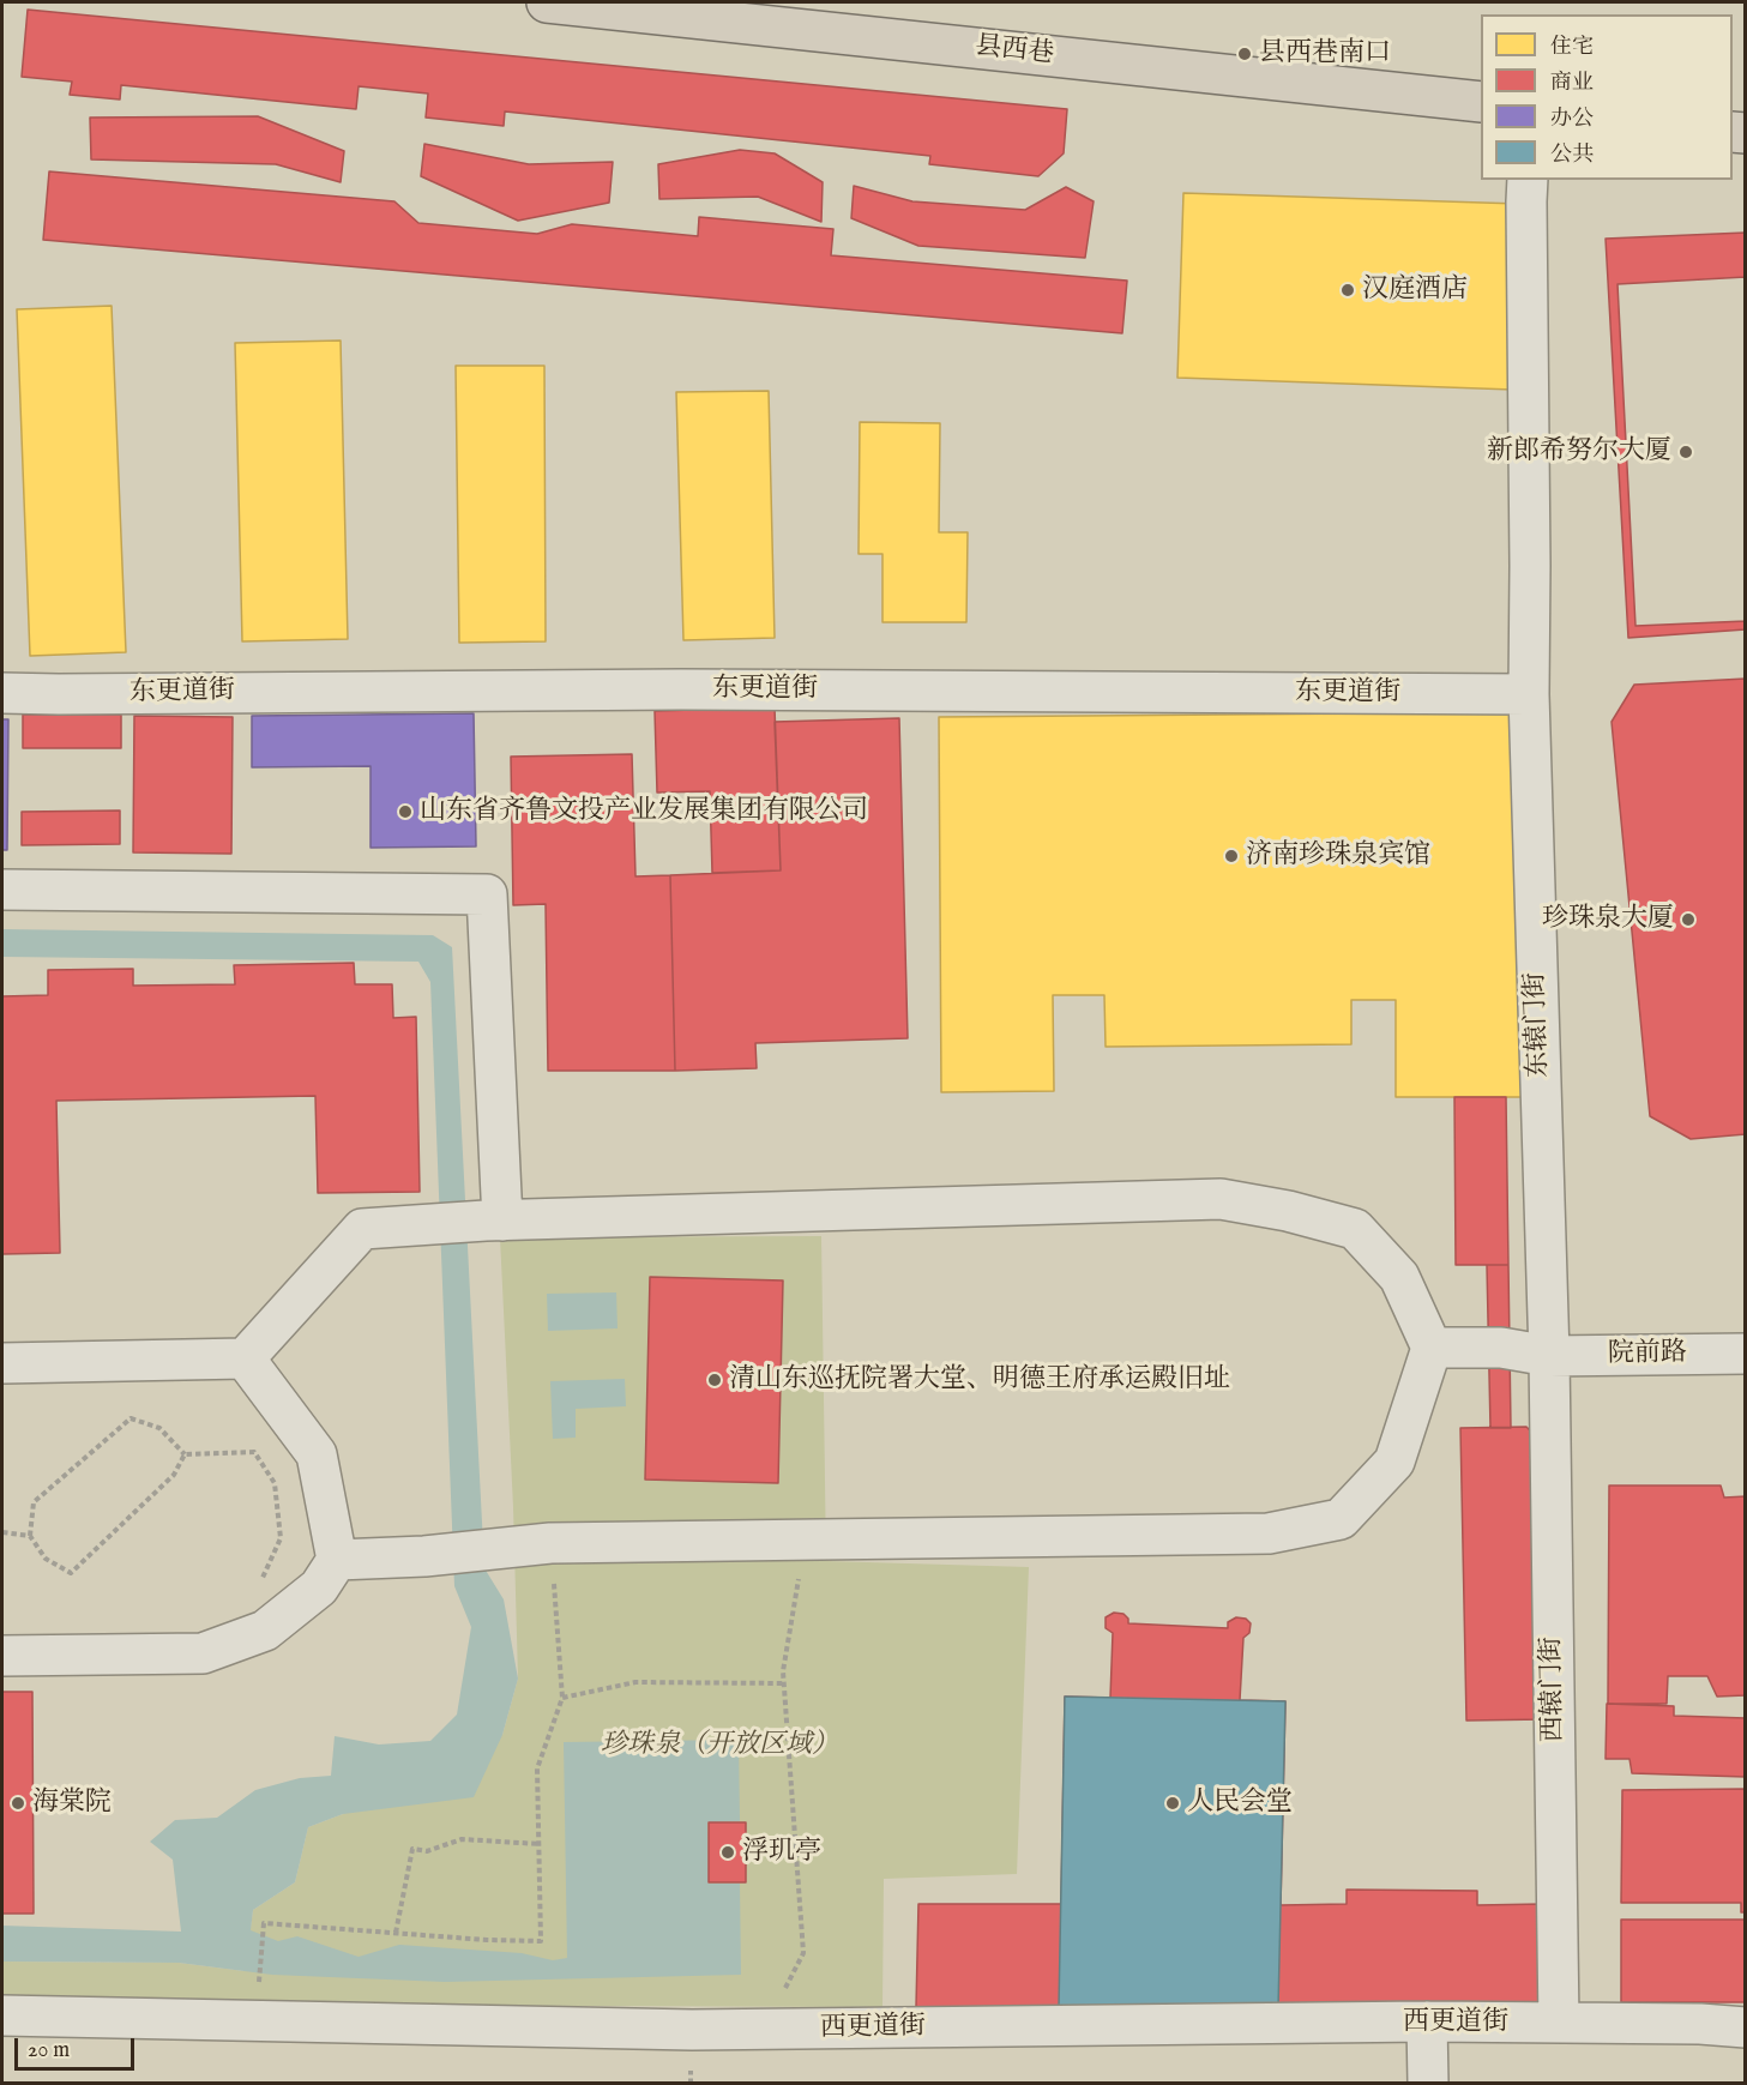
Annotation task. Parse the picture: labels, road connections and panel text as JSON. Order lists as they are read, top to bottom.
{
  "streets": {
    "main road": ["县西巷"],
    "street": [
      "东更道街",
      "东辕门街",
      "院前路",
      "西辕门街",
      "西更道街"
    ]
  },
  "crossings": [
    ["东更道街", "东辕门街"],
    ["东辕门街", "院前路"],
    ["东辕门街", "西辕门街"],
    ["院前路", "西辕门街"],
    ["西辕门街", "西更道街"]
  ],
  "parks": ["珍珠泉（开放区域）"],
  "places": [
    "县西巷南口",
    "汉庭酒店",
    "新郎希努尔大厦",
    "山东省齐鲁文投产业发展集团有限公司",
    "济南珍珠泉宾馆",
    "珍珠泉大厦",
    "清山东巡抚院署大堂、明德王府承运殿旧址",
    "海棠院",
    "人民会堂",
    "浮玑亭"
  ],
  "legend": [
    "住宅",
    "商业",
    "办公",
    "公共"
  ],
  "scale_bar": "20 m"
}
